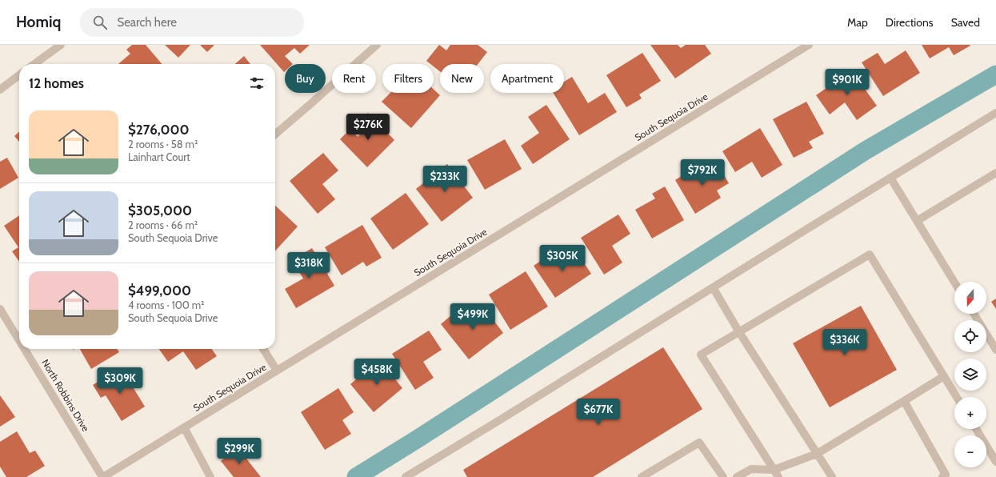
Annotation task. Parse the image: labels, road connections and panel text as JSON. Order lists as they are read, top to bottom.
{
  "streets": {
    "street": ["South Sequoia Drive", "North Robbins Drive"]
  },
  "crossings": [
    ["South Sequoia Drive", "North Robbins Drive"]
  ],
  "north": "bottom",
  "page": {
    "header": "Homiq",
    "search": "Search here",
    "nav": ["Map", "Directions", "Saved"],
    "chip": [
      "Buy",
      "Rent",
      "Filters",
      "New",
      "Apartment"
    ],
    "heading": "12 homes",
    "price": [
      "$901K",
      "$276K",
      "$792K",
      "$233K",
      "$305K",
      "$318K",
      "$499K",
      "$336K",
      "$458K",
      "$309K",
      "$677K",
      "$299K"
    ],
    "list": [
      {
        "name": "$276,000",
        "note": "2 rooms · 58 m² · Lainhart Court"
      },
      {
        "name": "$305,000",
        "note": "2 rooms · 66 m² · South Sequoia Drive"
      },
      {
        "name": "$499,000",
        "note": "4 rooms · 100 m² · South Sequoia Drive"
      }
    ],
    "map_buttons": ["+", "−"]
  }
}
